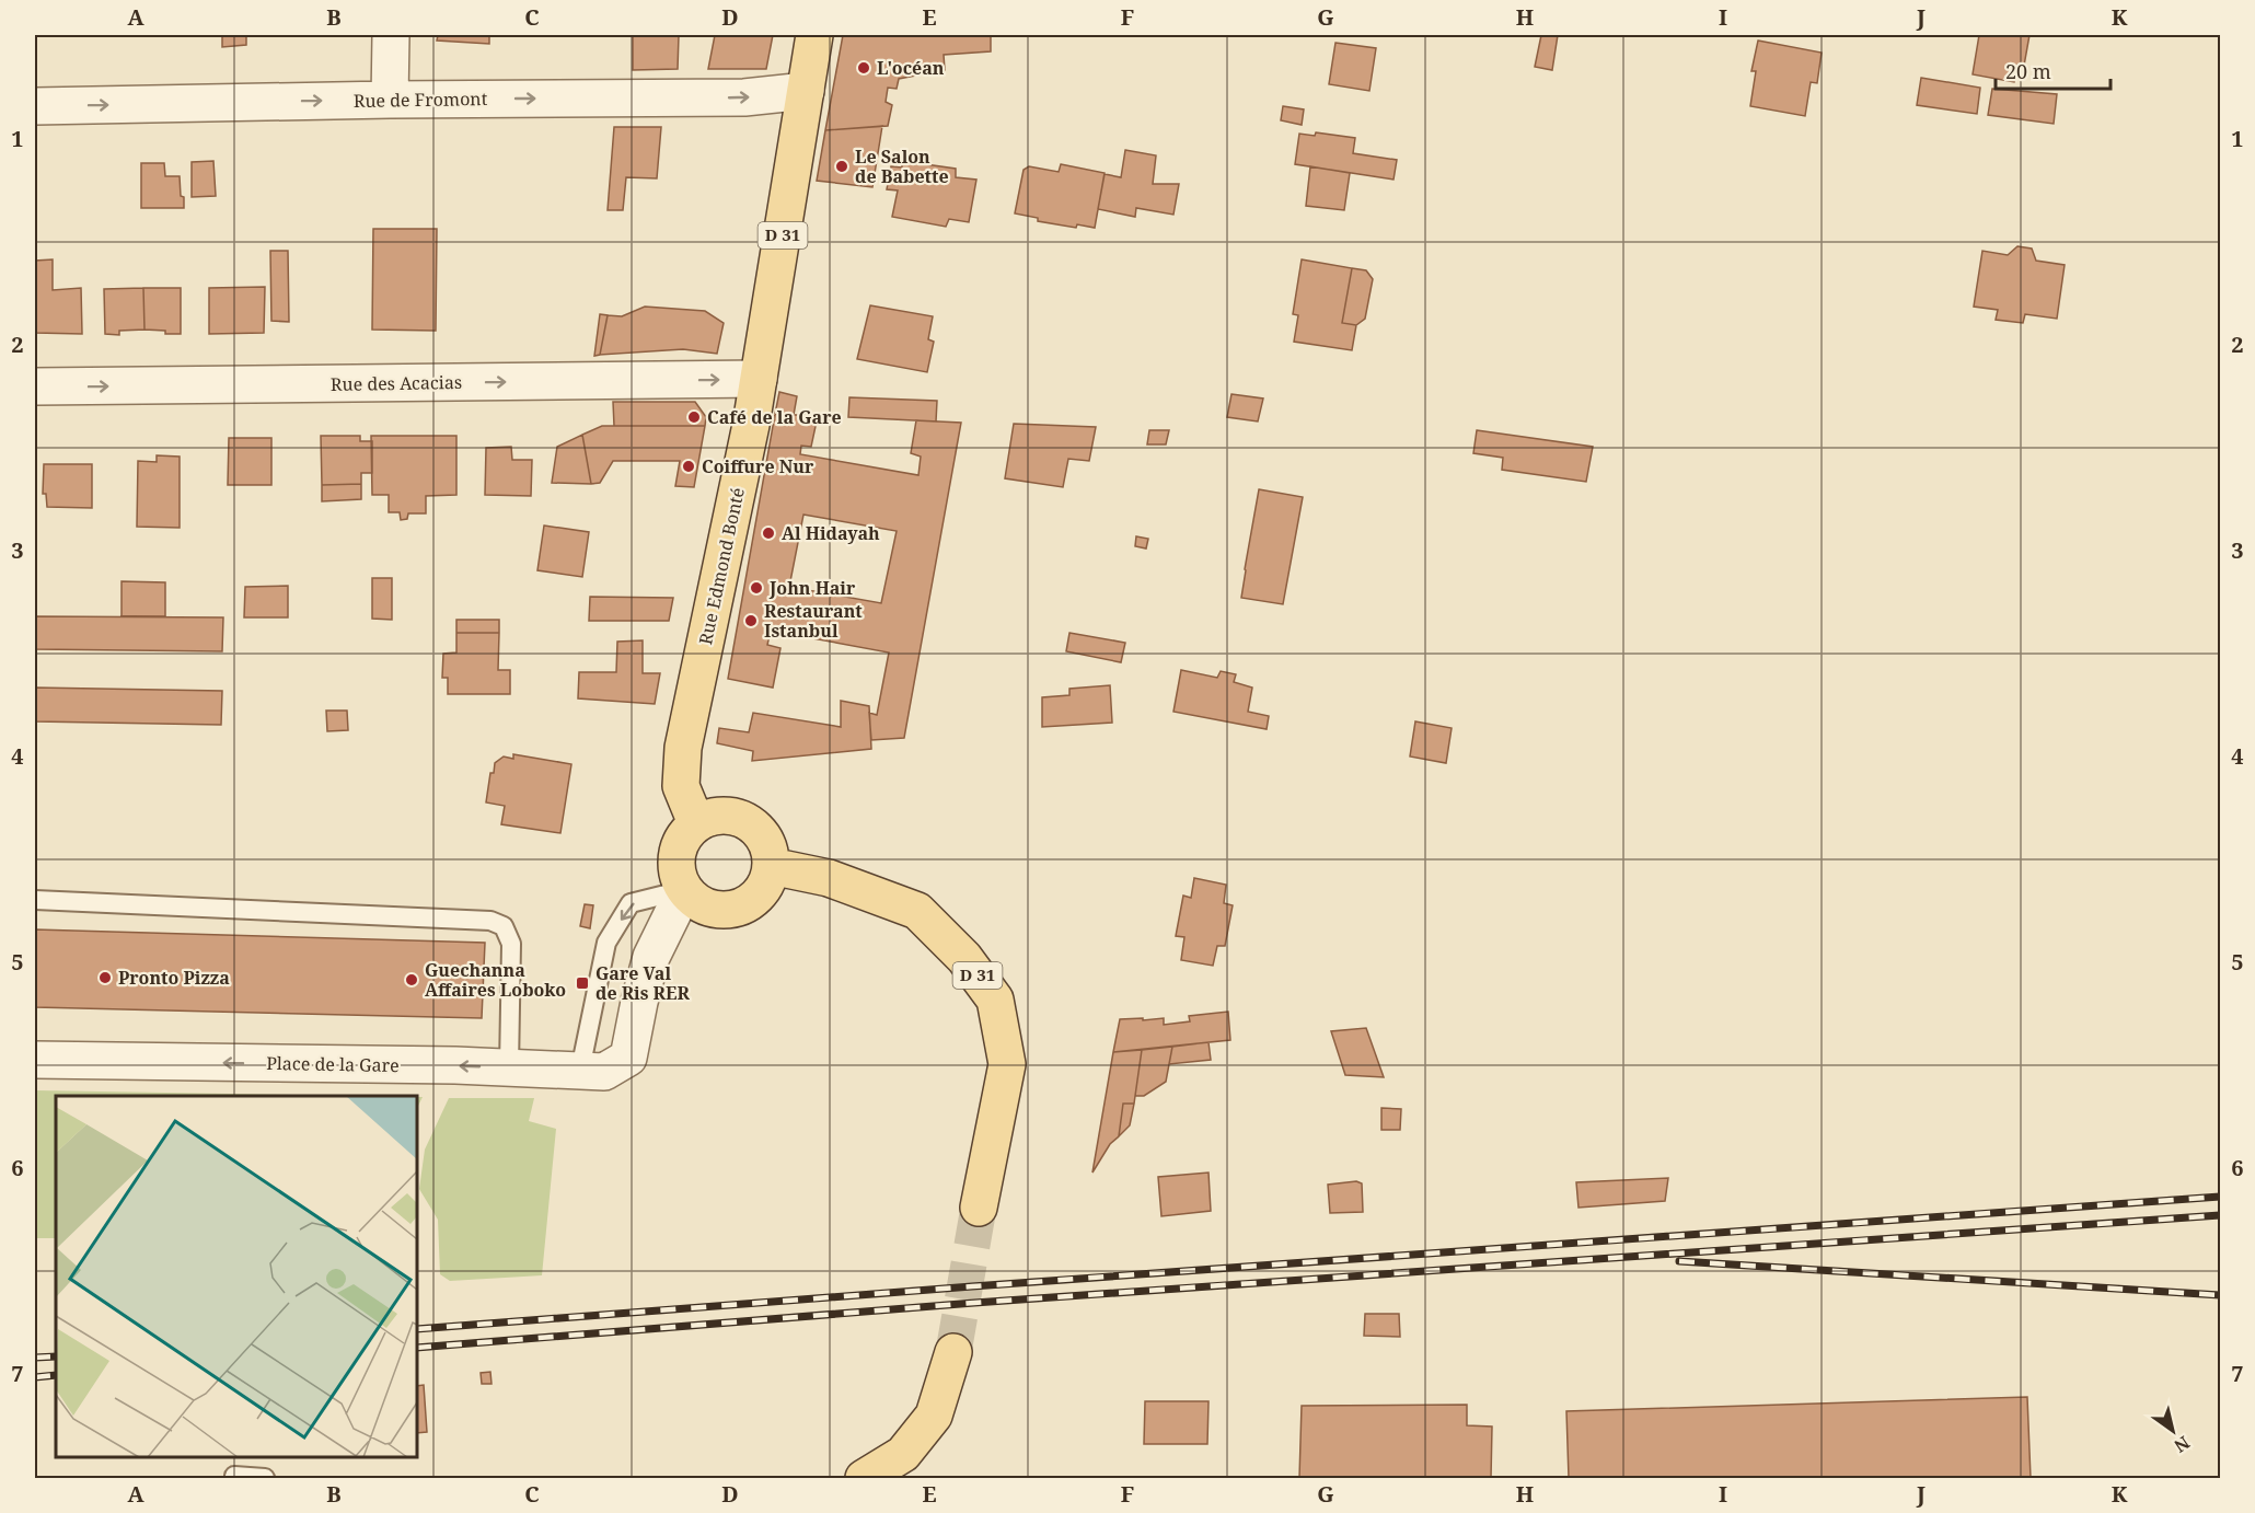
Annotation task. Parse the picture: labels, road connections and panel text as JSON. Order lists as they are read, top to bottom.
{
  "streets": {
    "main road": ["D 31", "Rue Edmond Bonté"],
    "street": ["Rue de Fromont", "Rue des Acacias", "Place de la Gare"]
  },
  "crossings": [
    ["Rue de Fromont", "Rue Edmond Bonté"],
    ["D 31", "Rue Edmond Bonté"],
    ["D 31", "Place de la Gare"],
    ["Rue des Acacias", "Rue Edmond Bonté"],
    ["Rue Edmond Bonté", "Place de la Gare"]
  ],
  "one_way": ["Rue de Fromont", "Rue des Acacias", "Place de la Gare"],
  "places": {
    "other": [
      "L'océan",
      "Le Salon de Babette",
      "Café de la Gare",
      "Coiffure Nur",
      "Al Hidayah",
      "John Hair",
      "Restaurant Istanbul",
      "Pronto Pizza",
      "Guechanna Affaires Loboko"
    ],
    "transit": ["Gare Val de Ris RER"]
  },
  "scale_bar": "20 m",
  "north": "bottom right",
  "grid": {
    "columns": [
      "A",
      "B",
      "C",
      "D",
      "E",
      "F",
      "G",
      "H",
      "I",
      "J",
      "K"
    ],
    "rows": [
      "1",
      "2",
      "3",
      "4",
      "5",
      "6",
      "7"
    ]
  }
}
